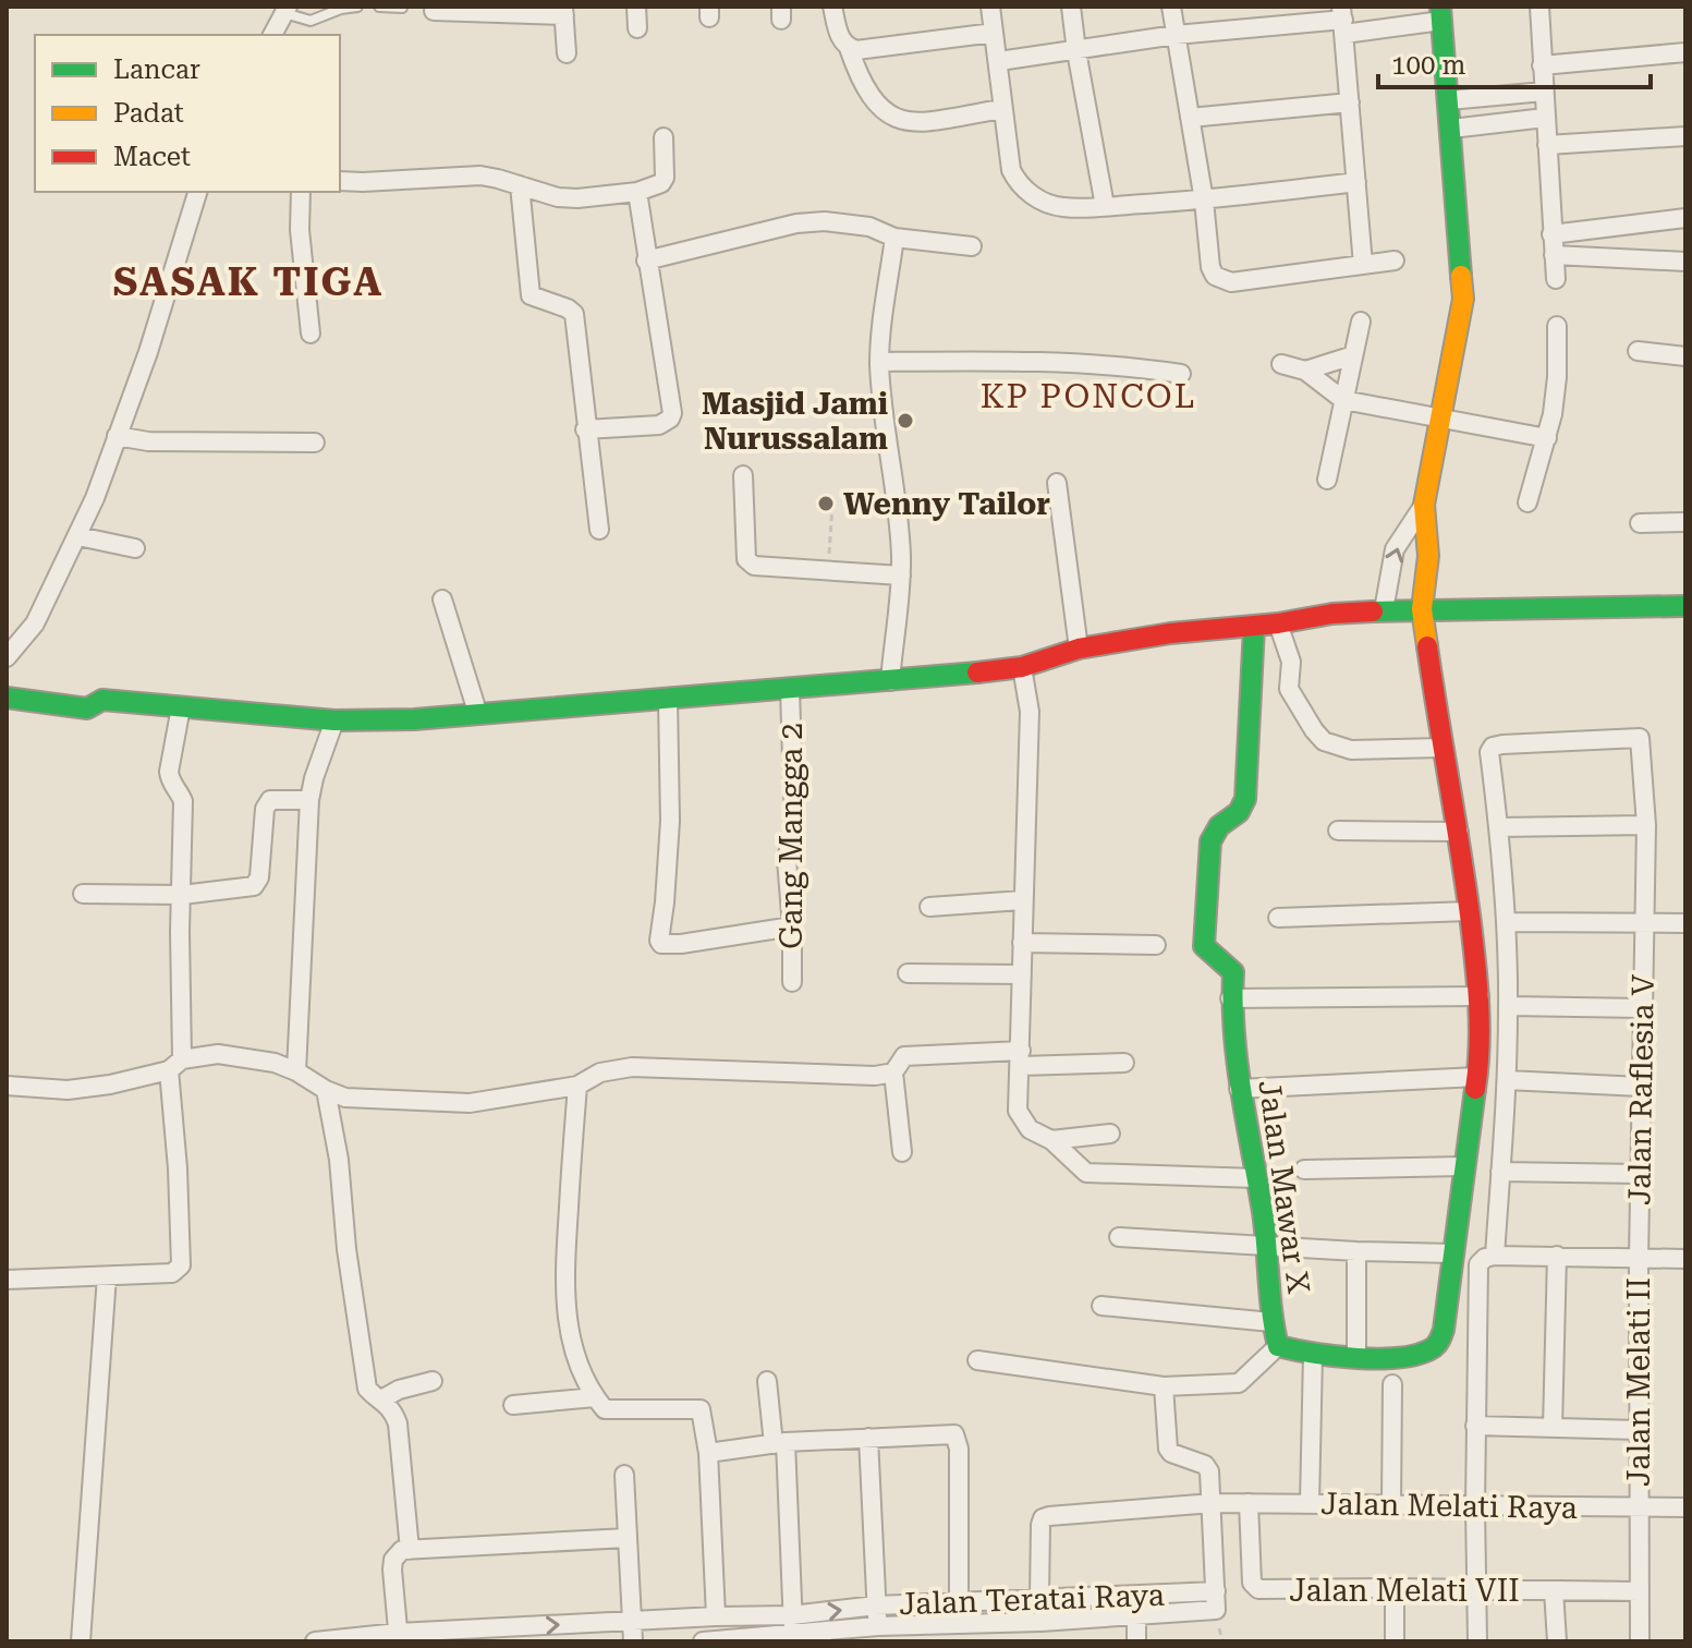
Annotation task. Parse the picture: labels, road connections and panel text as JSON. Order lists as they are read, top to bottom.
{
  "streets": {
    "street": [
      "Gang Mangga 2",
      "Jalan Raflesia V",
      "Jalan Mawar X",
      "Jalan Melati II",
      "Jalan Melati Raya",
      "Jalan Melati VII",
      "Jalan Teratai Raya"
    ]
  },
  "crossings": [
    ["Jalan Raflesia V", "Jalan Melati II"],
    ["Jalan Melati II", "Jalan Melati Raya"],
    ["Jalan Melati II", "Jalan Melati VII"],
    ["Jalan Melati Raya", "Jalan Melati VII"],
    ["Jalan Melati Raya", "Jalan Teratai Raya"]
  ],
  "districts": ["SASAK TIGA", "KP PONCOL"],
  "places": ["Masjid Jami Nurussalam", "Wenny Tailor"],
  "legend": ["Lancar", "Padat", "Macet"],
  "scale_bar": "100 m"
}
